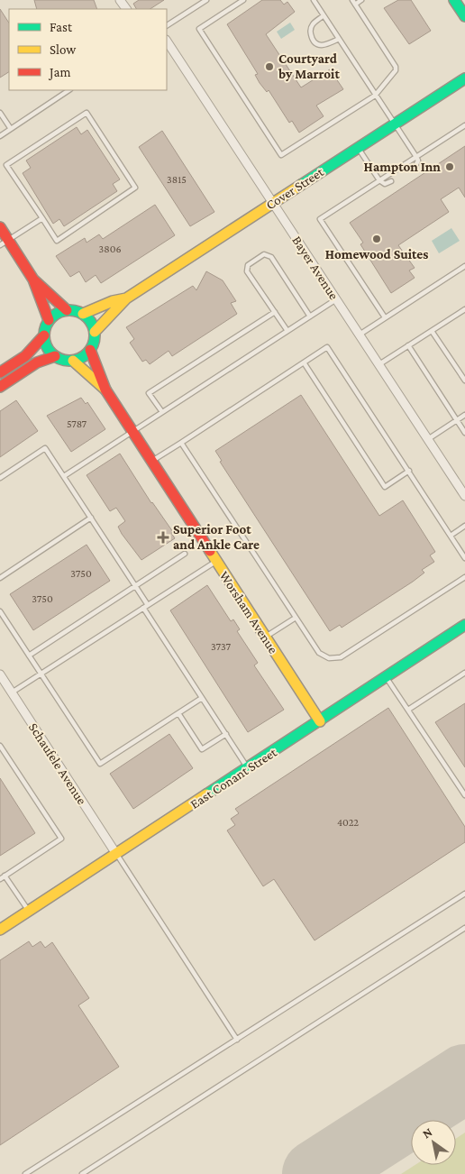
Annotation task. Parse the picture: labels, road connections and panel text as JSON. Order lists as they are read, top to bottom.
{
  "streets": {
    "street": [
      "Cover Street",
      "Bayer Avenue",
      "Worsham Avenue",
      "Schaufele Avenue",
      "East Conant Street"
    ]
  },
  "crossings": [
    ["Cover Street", "Bayer Avenue"],
    ["Cover Street", "Worsham Avenue"],
    ["Worsham Avenue", "East Conant Street"],
    ["Schaufele Avenue", "East Conant Street"]
  ],
  "places": {
    "other": ["Courtyard by Marroit", "Hampton Inn", "Homewood Suites"],
    "health": ["Superior Foot and Ankle Care"]
  },
  "house_numbers": [
    "3815",
    "3806",
    "5787",
    "3750",
    "3750",
    "3737",
    "4022"
  ],
  "legend": ["Fast", "Slow", "Jam"],
  "north": "top left"
}
